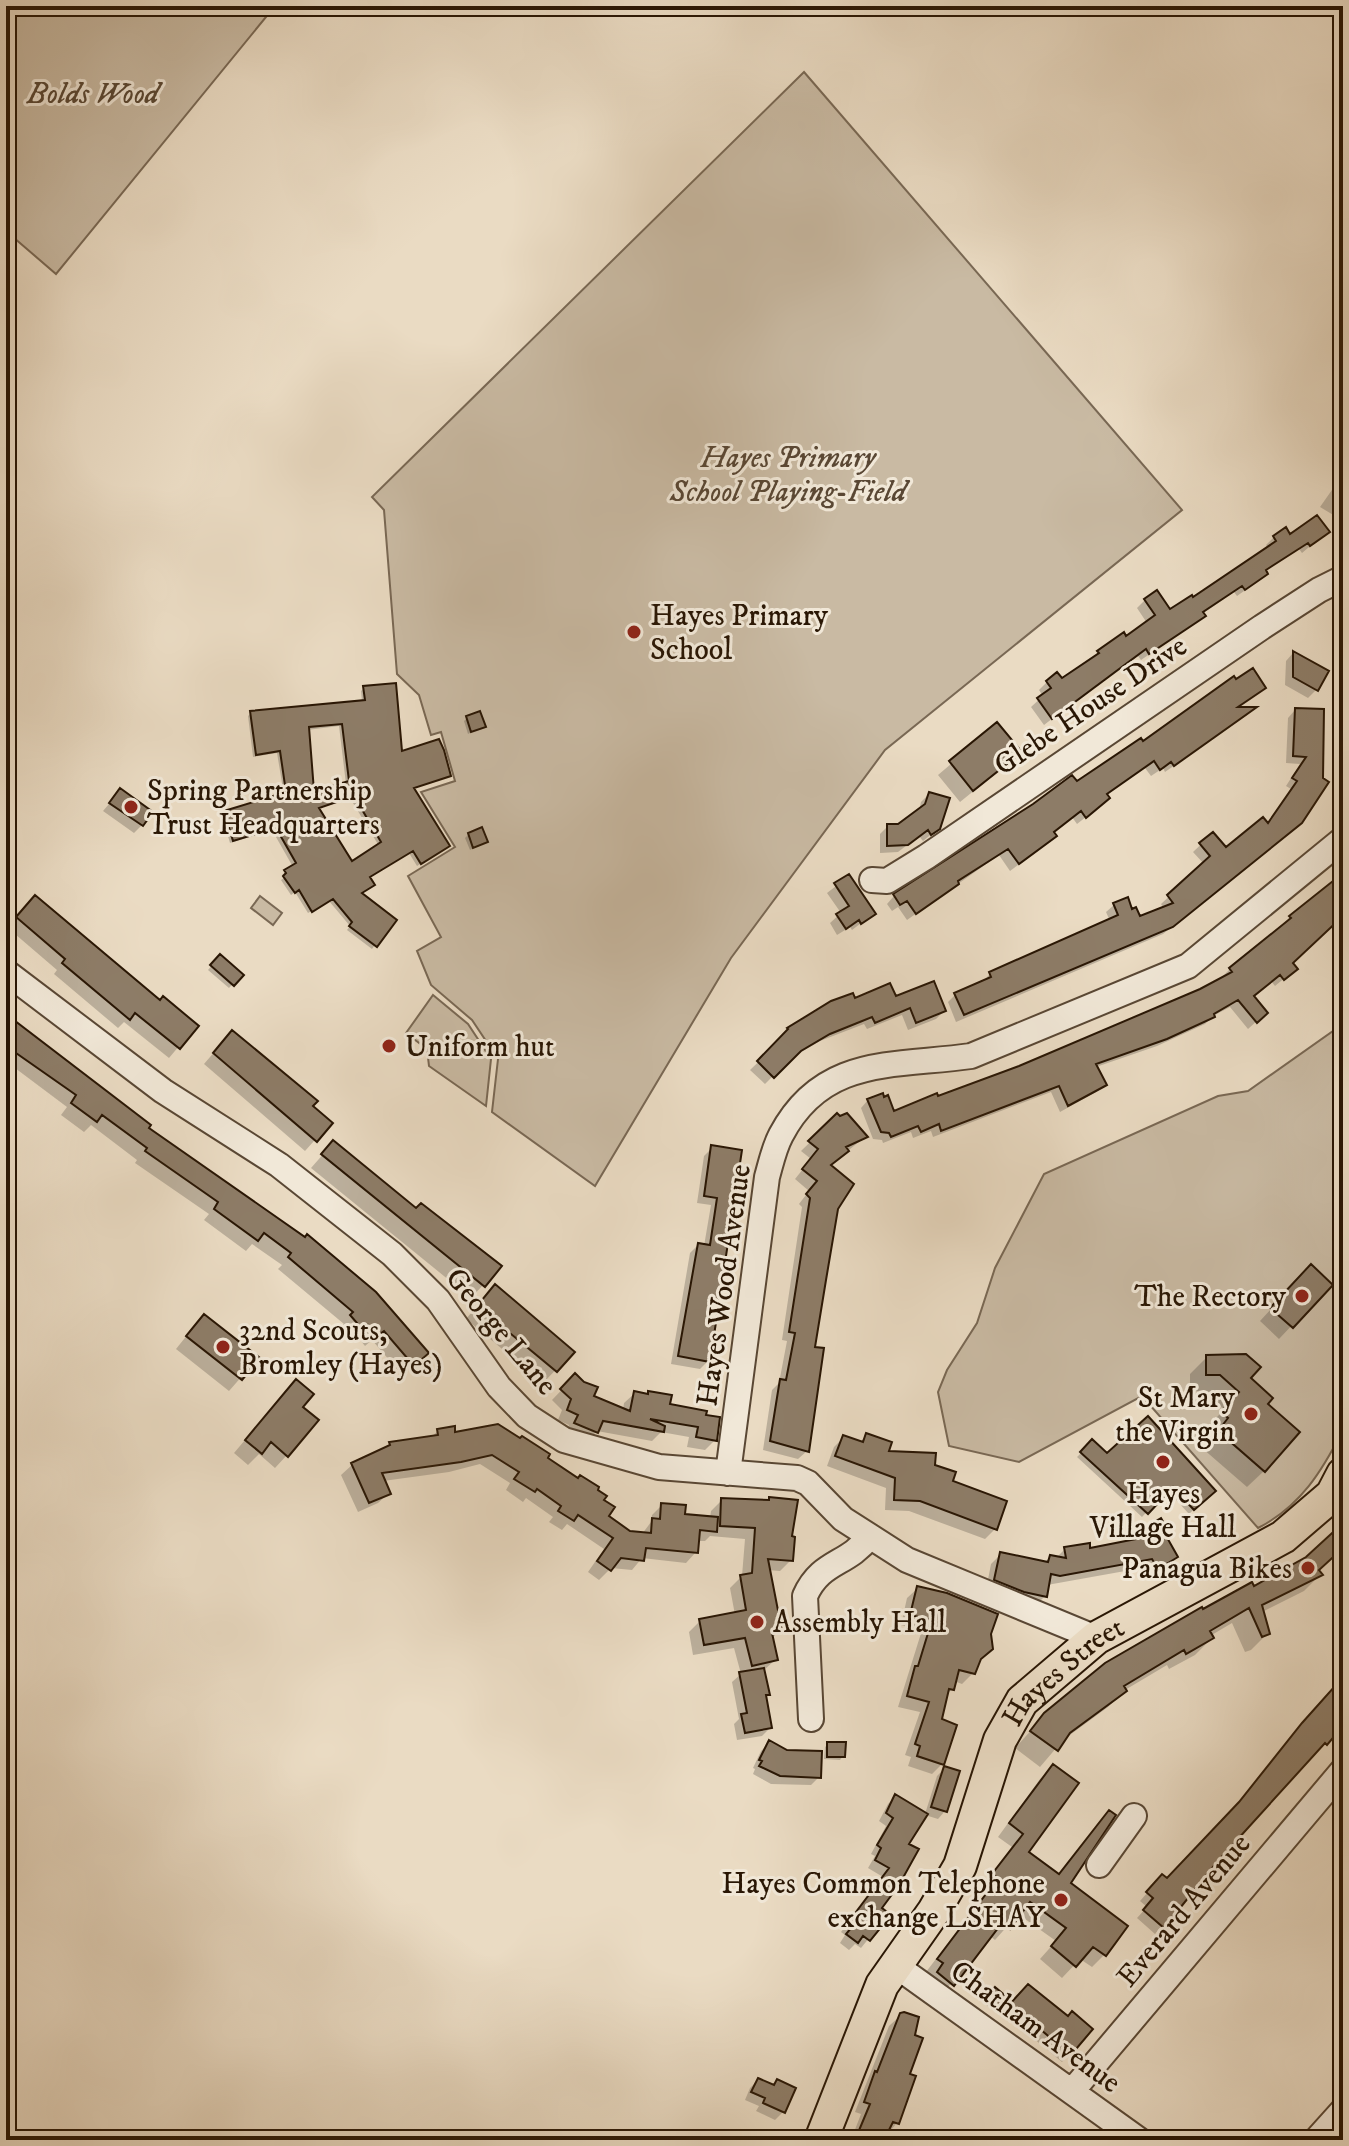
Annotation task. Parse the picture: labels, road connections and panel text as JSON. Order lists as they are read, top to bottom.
{
  "streets": {
    "main road": ["Hayes Street"],
    "street": [
      "Glebe House Drive",
      "Hayes Wood Avenue",
      "George Lane",
      "Everard Avenue",
      "Chatham Avenue"
    ]
  },
  "crossings": [
    ["Hayes Wood Avenue", "George Lane"],
    ["George Lane", "Hayes Street"],
    ["Hayes Street", "Chatham Avenue"],
    ["Everard Avenue", "Chatham Avenue"]
  ],
  "parks": ["Bolds Wood", "Hayes Primary School Playing-Field"],
  "places": [
    "Hayes Primary School",
    "Spring Partnership Trust Headquarters",
    "Uniform hut",
    "The Rectory",
    "32nd Scouts, Bromley (Hayes)",
    "St Mary the Virgin",
    "Hayes Village Hall",
    "Panagua Bikes",
    "Assembly Hall",
    "Hayes Common Telephone exchange LSHAY"
  ]
}
